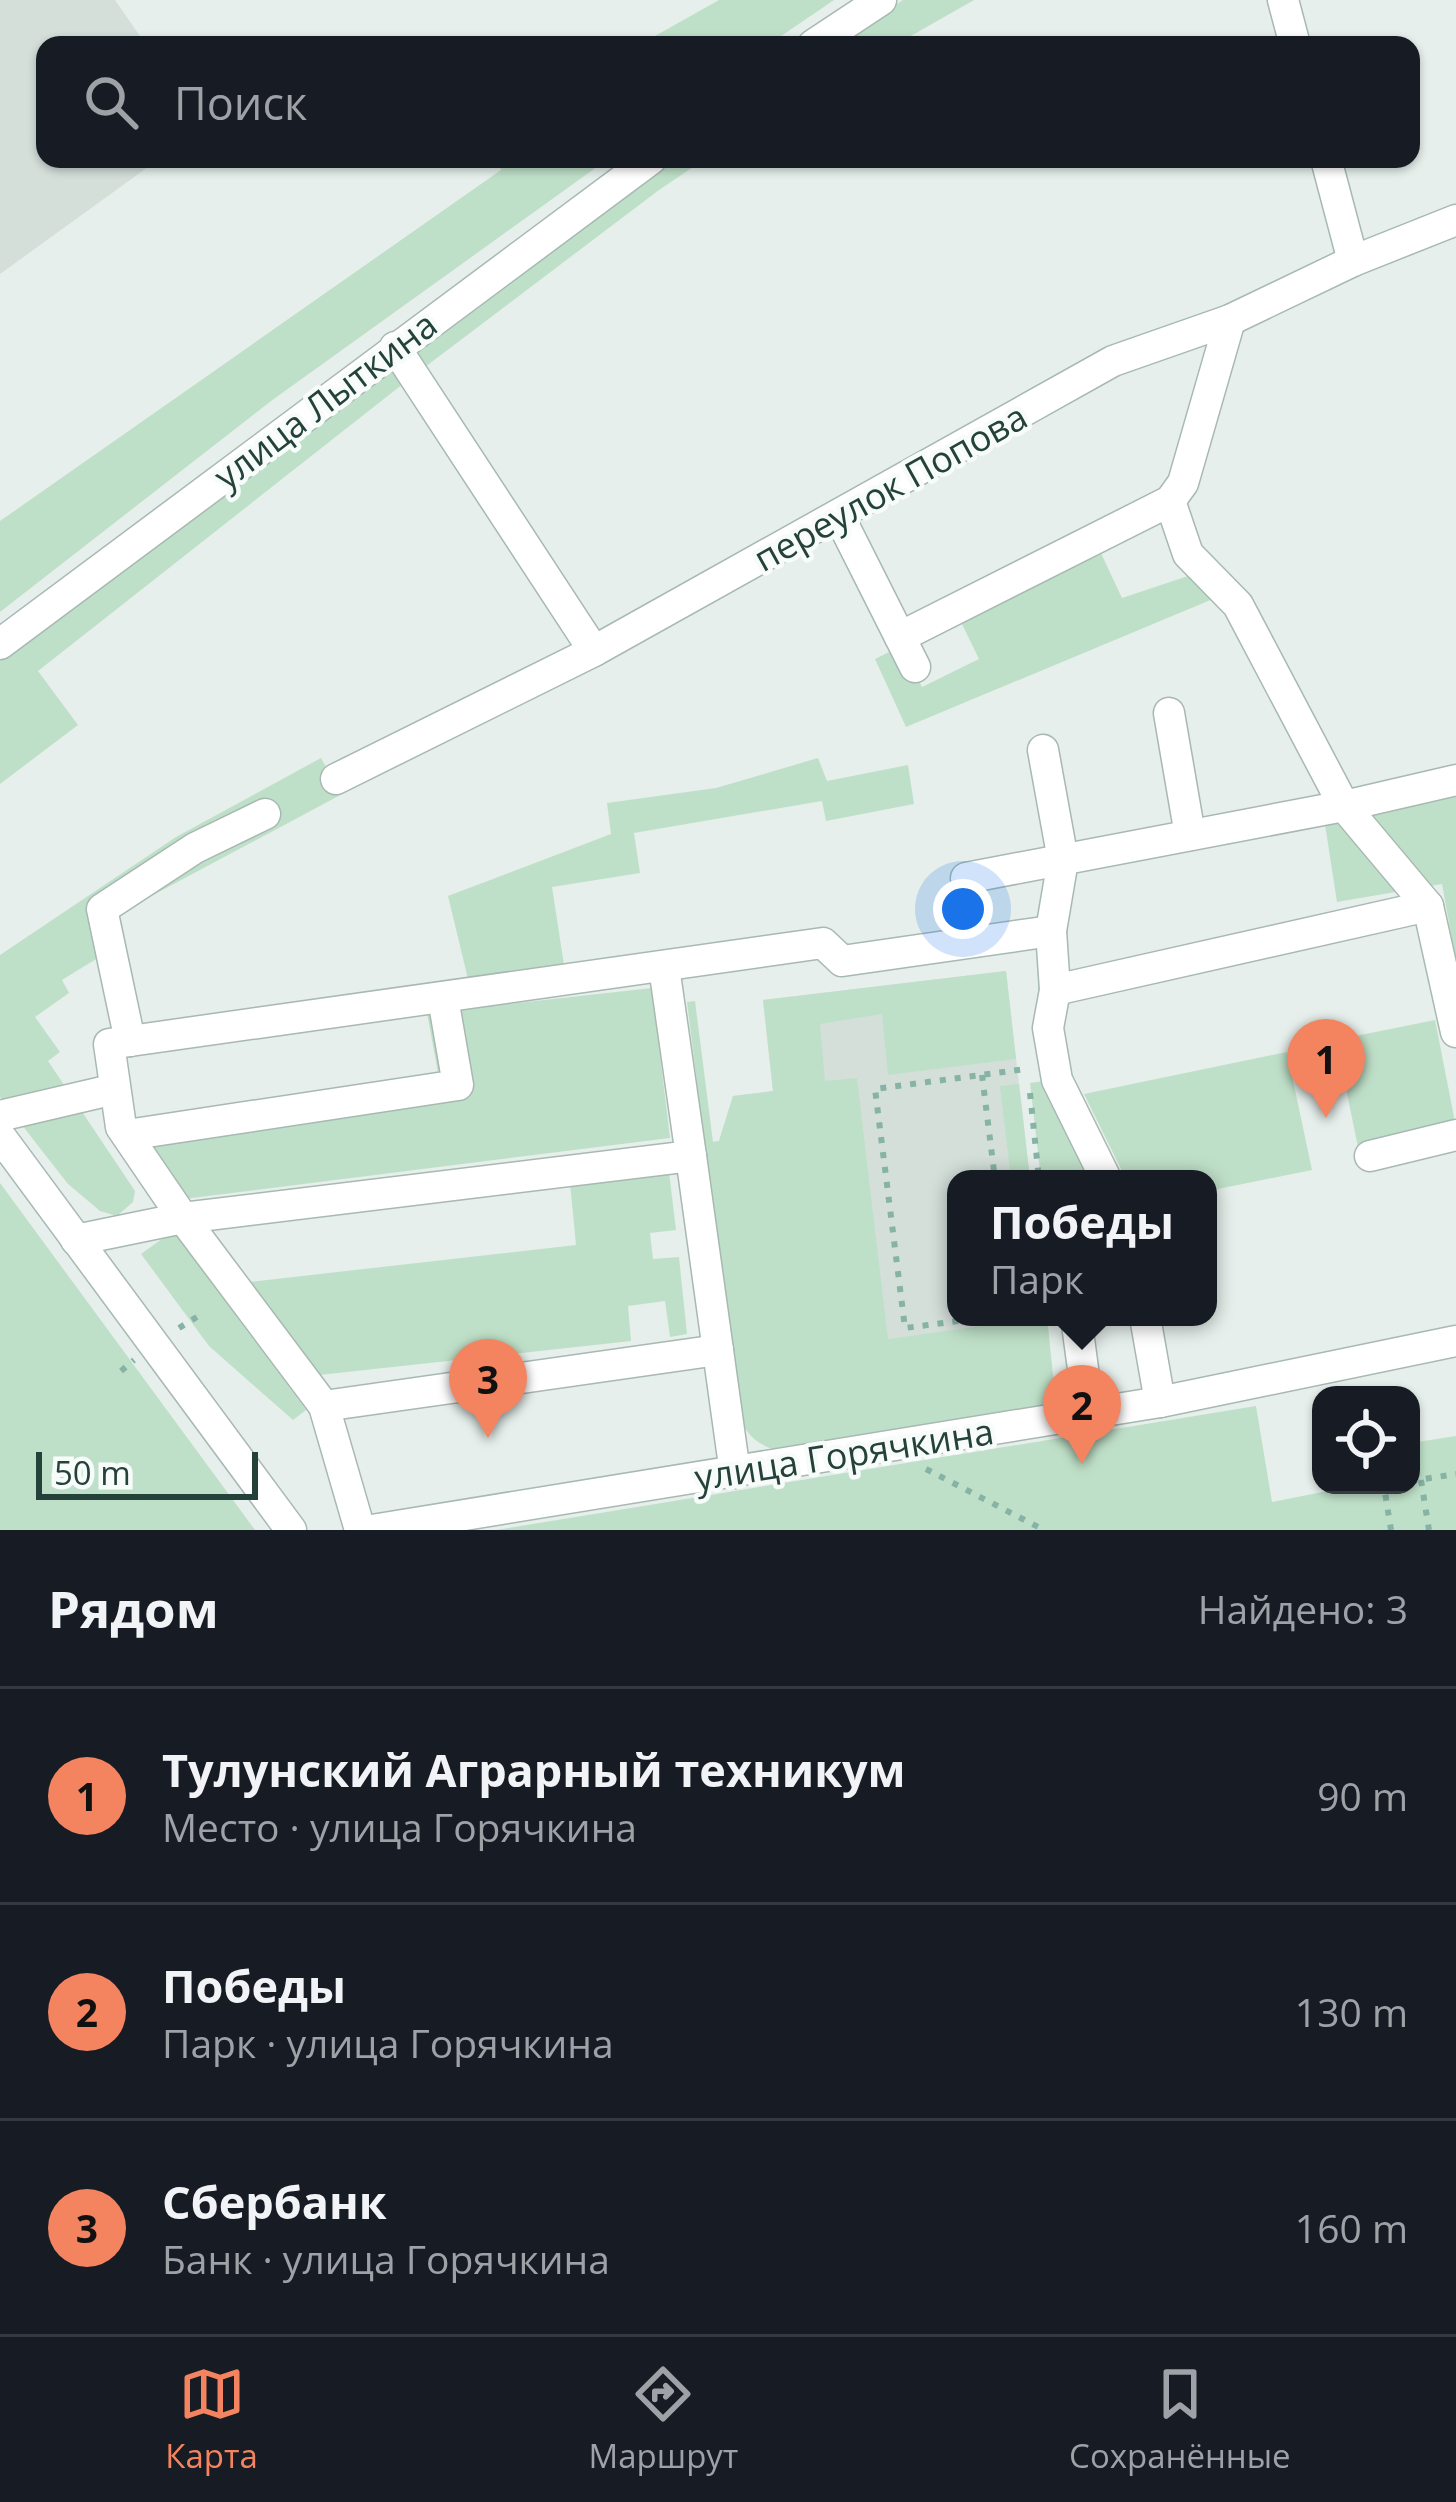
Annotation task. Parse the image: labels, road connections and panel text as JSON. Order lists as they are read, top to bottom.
{
  "streets": {
    "street": ["улица Лыткина", "переулок Попова", "улица Горячкина"]
  },
  "scale_bar": "50 m",
  "page": {
    "search": "Поиск",
    "pins": ["1", "3", "2"],
    "popup": ["Победы", "Парк"],
    "scale": "50 m",
    "heading": ["Рядом", "Найдено: 3"],
    "list": [
      {
        "mark": "1",
        "name": "Тулунский Аграрный техникум",
        "note": "Место · улица Горячкина",
        "value": "90 m"
      },
      {
        "mark": "2",
        "name": "Победы",
        "note": "Парк · улица Горячкина",
        "value": "130 m"
      },
      {
        "mark": "3",
        "name": "Сбербанк",
        "note": "Банк · улица Горячкина",
        "value": "160 m"
      }
    ],
    "nav": ["Карта", "Маршрут", "Сохранённые"]
  }
}
